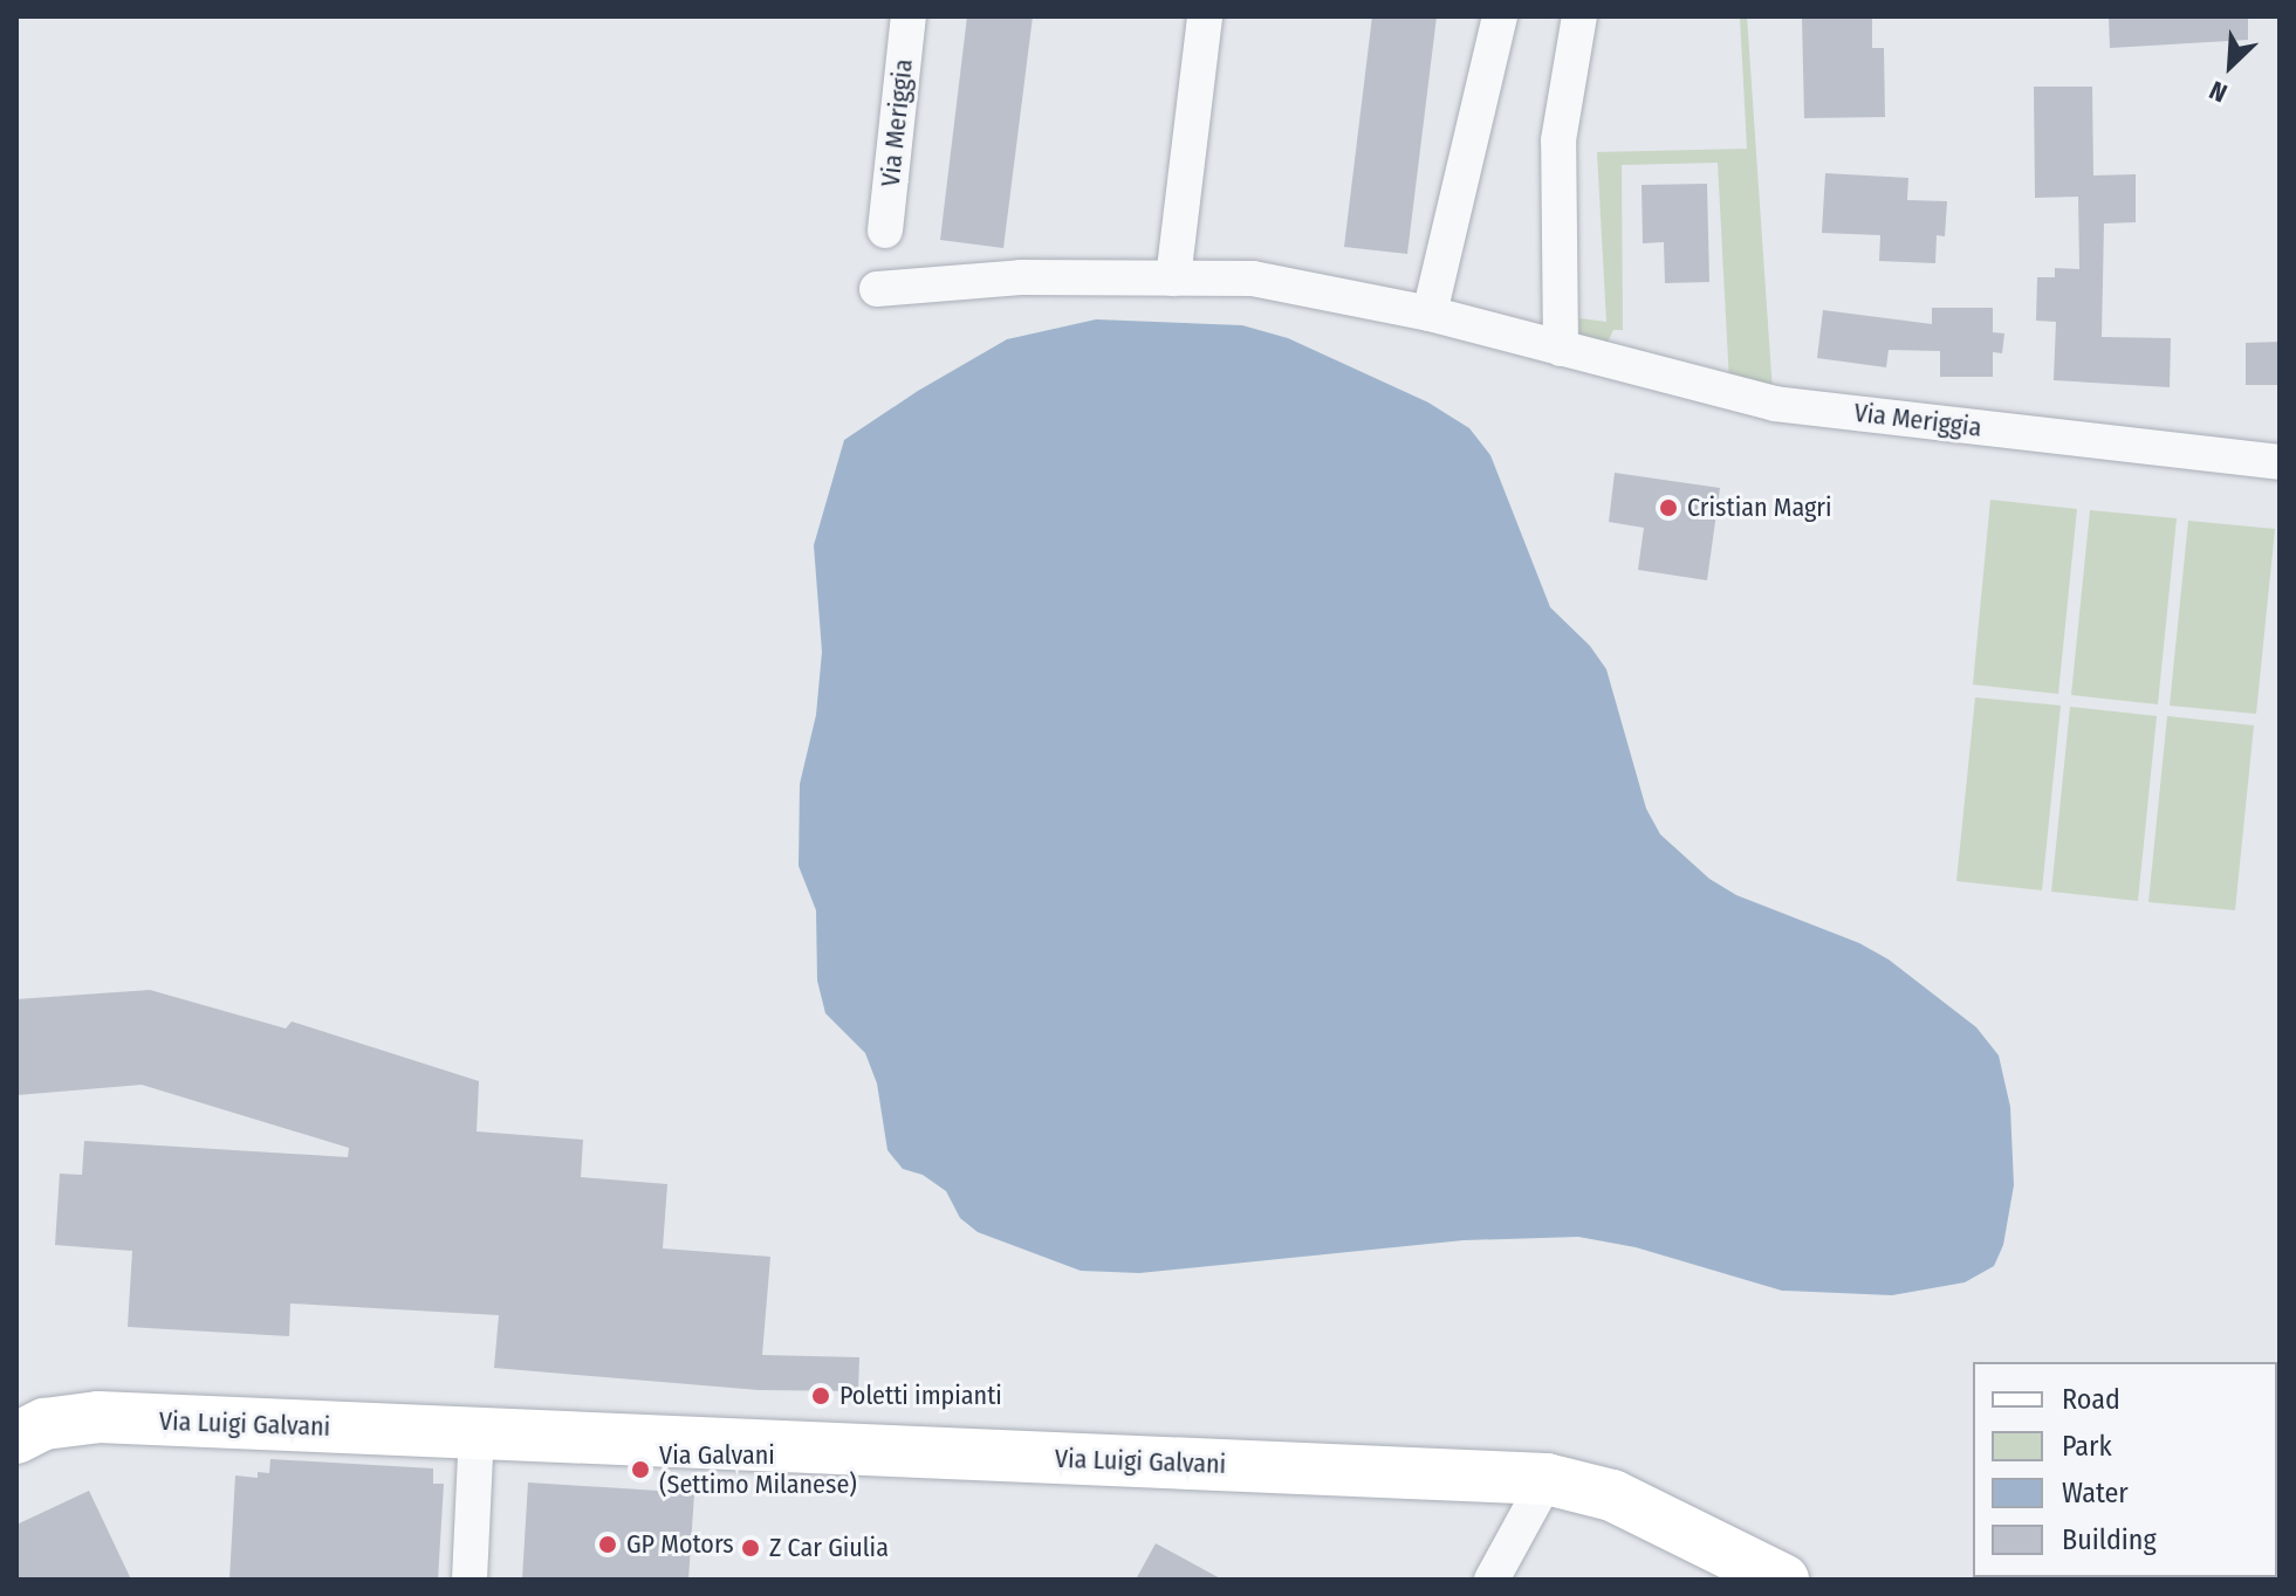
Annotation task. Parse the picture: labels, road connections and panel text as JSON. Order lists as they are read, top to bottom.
{
  "streets": {
    "street": ["Via Meriggia", "Via Luigi Galvani"]
  },
  "places": [
    "Cristian Magri",
    "Poletti impianti",
    "Via Galvani (Settimo Milanese)",
    "GP Motors",
    "Z Car Giulia"
  ],
  "legend": [
    "Road",
    "Park",
    "Water",
    "Building"
  ],
  "north": "bottom left"
}
